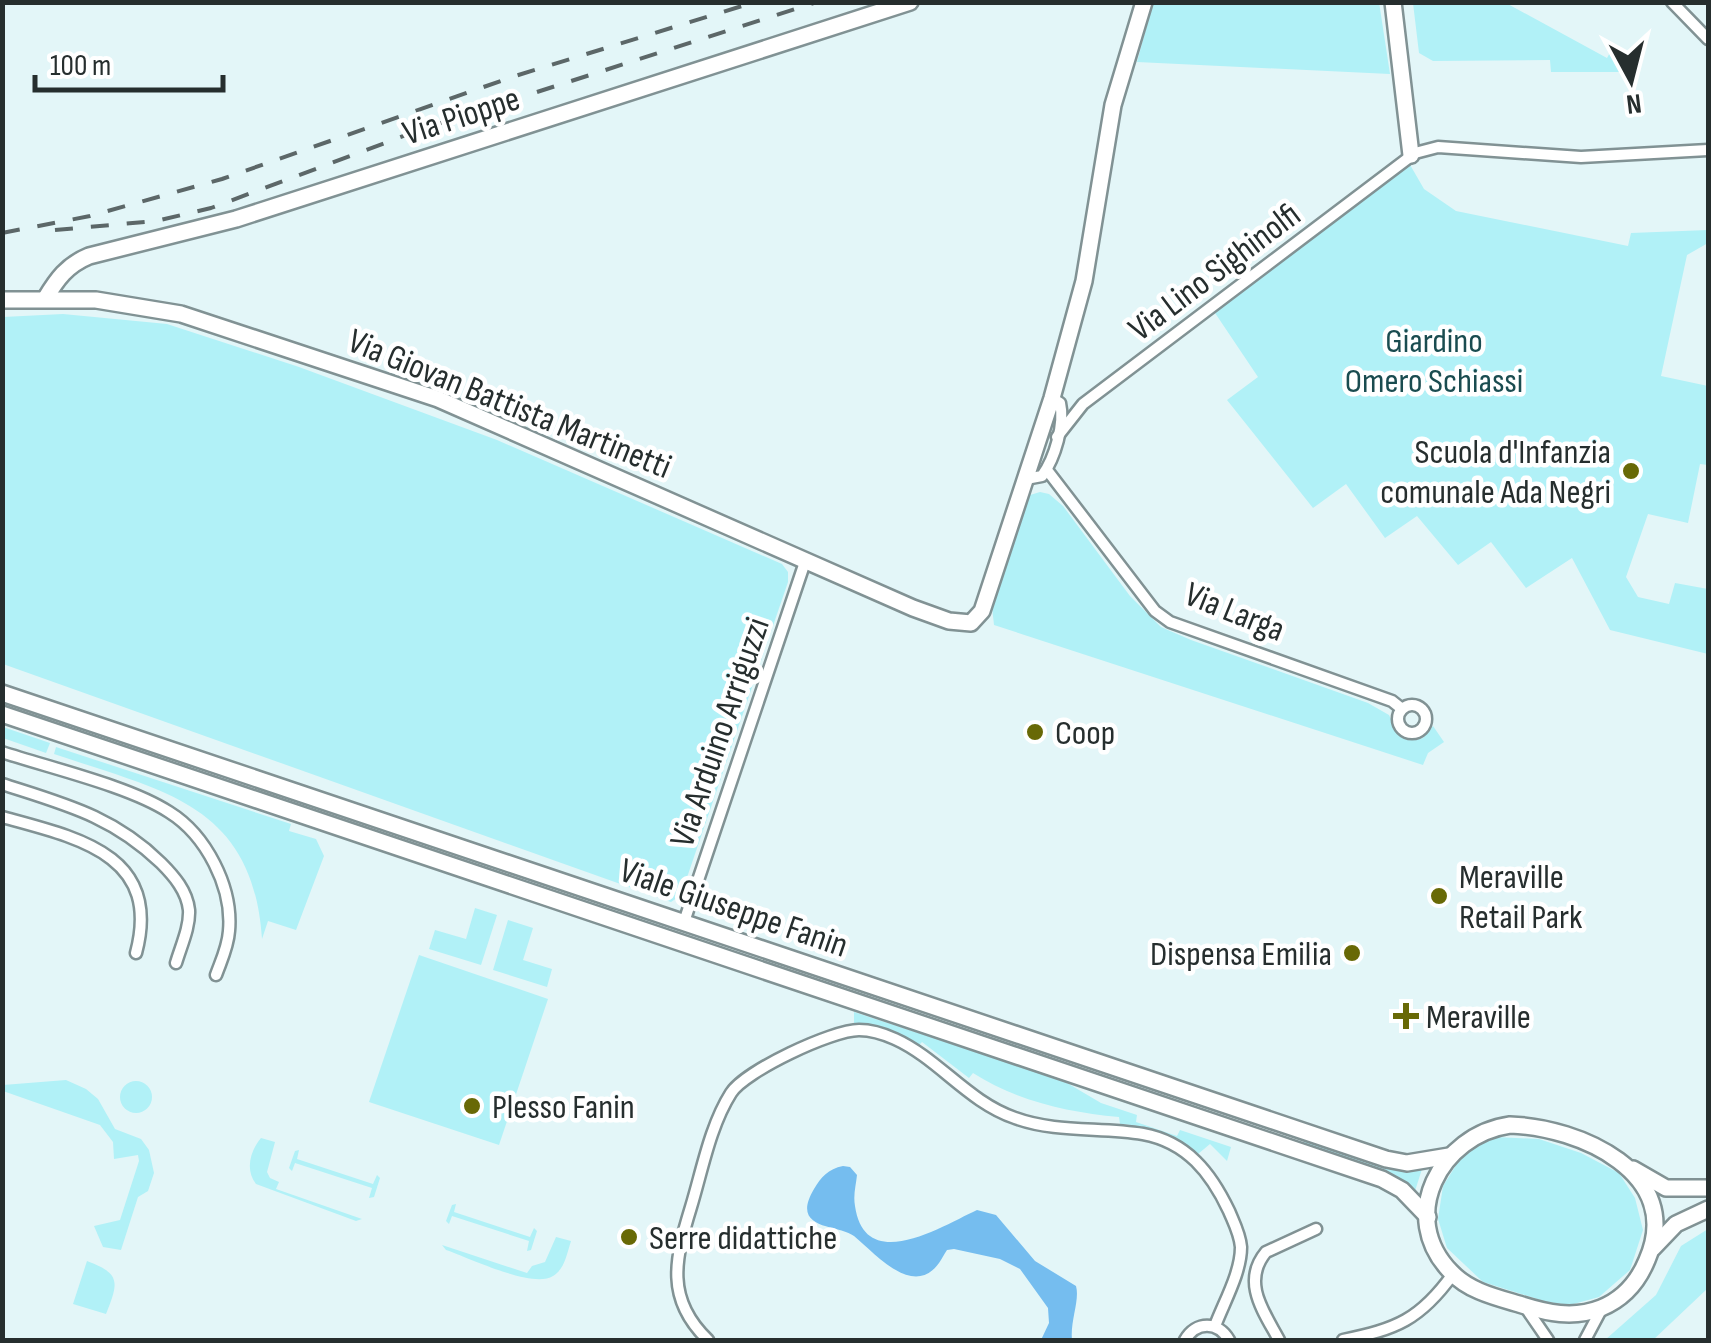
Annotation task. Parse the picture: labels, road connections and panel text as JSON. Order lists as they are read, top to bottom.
{
  "streets": {
    "main road": ["Via Pioppe", "Via Giovan Battista Martinetti", "Viale Giuseppe Fanin"],
    "street": ["Via Lino Sighinolfi", "Via Larga", "Via Arduino Arriguzzi"]
  },
  "crossings": [
    ["Via Pioppe", "Via Giovan Battista Martinetti"],
    ["Via Giovan Battista Martinetti", "Via Arduino Arriguzzi"],
    ["Via Arduino Arriguzzi", "Viale Giuseppe Fanin"]
  ],
  "parks": ["Giardino Omero Schiassi"],
  "places": {
    "other": [
      "Scuola d'Infanzia comunale Ada Negri",
      "Coop",
      "Meraville Retail Park",
      "Dispensa Emilia",
      "Plesso Fanin",
      "Serre didattiche"
    ],
    "health": ["Meraville"]
  },
  "scale_bar": "100 m",
  "north": "bottom"
}
